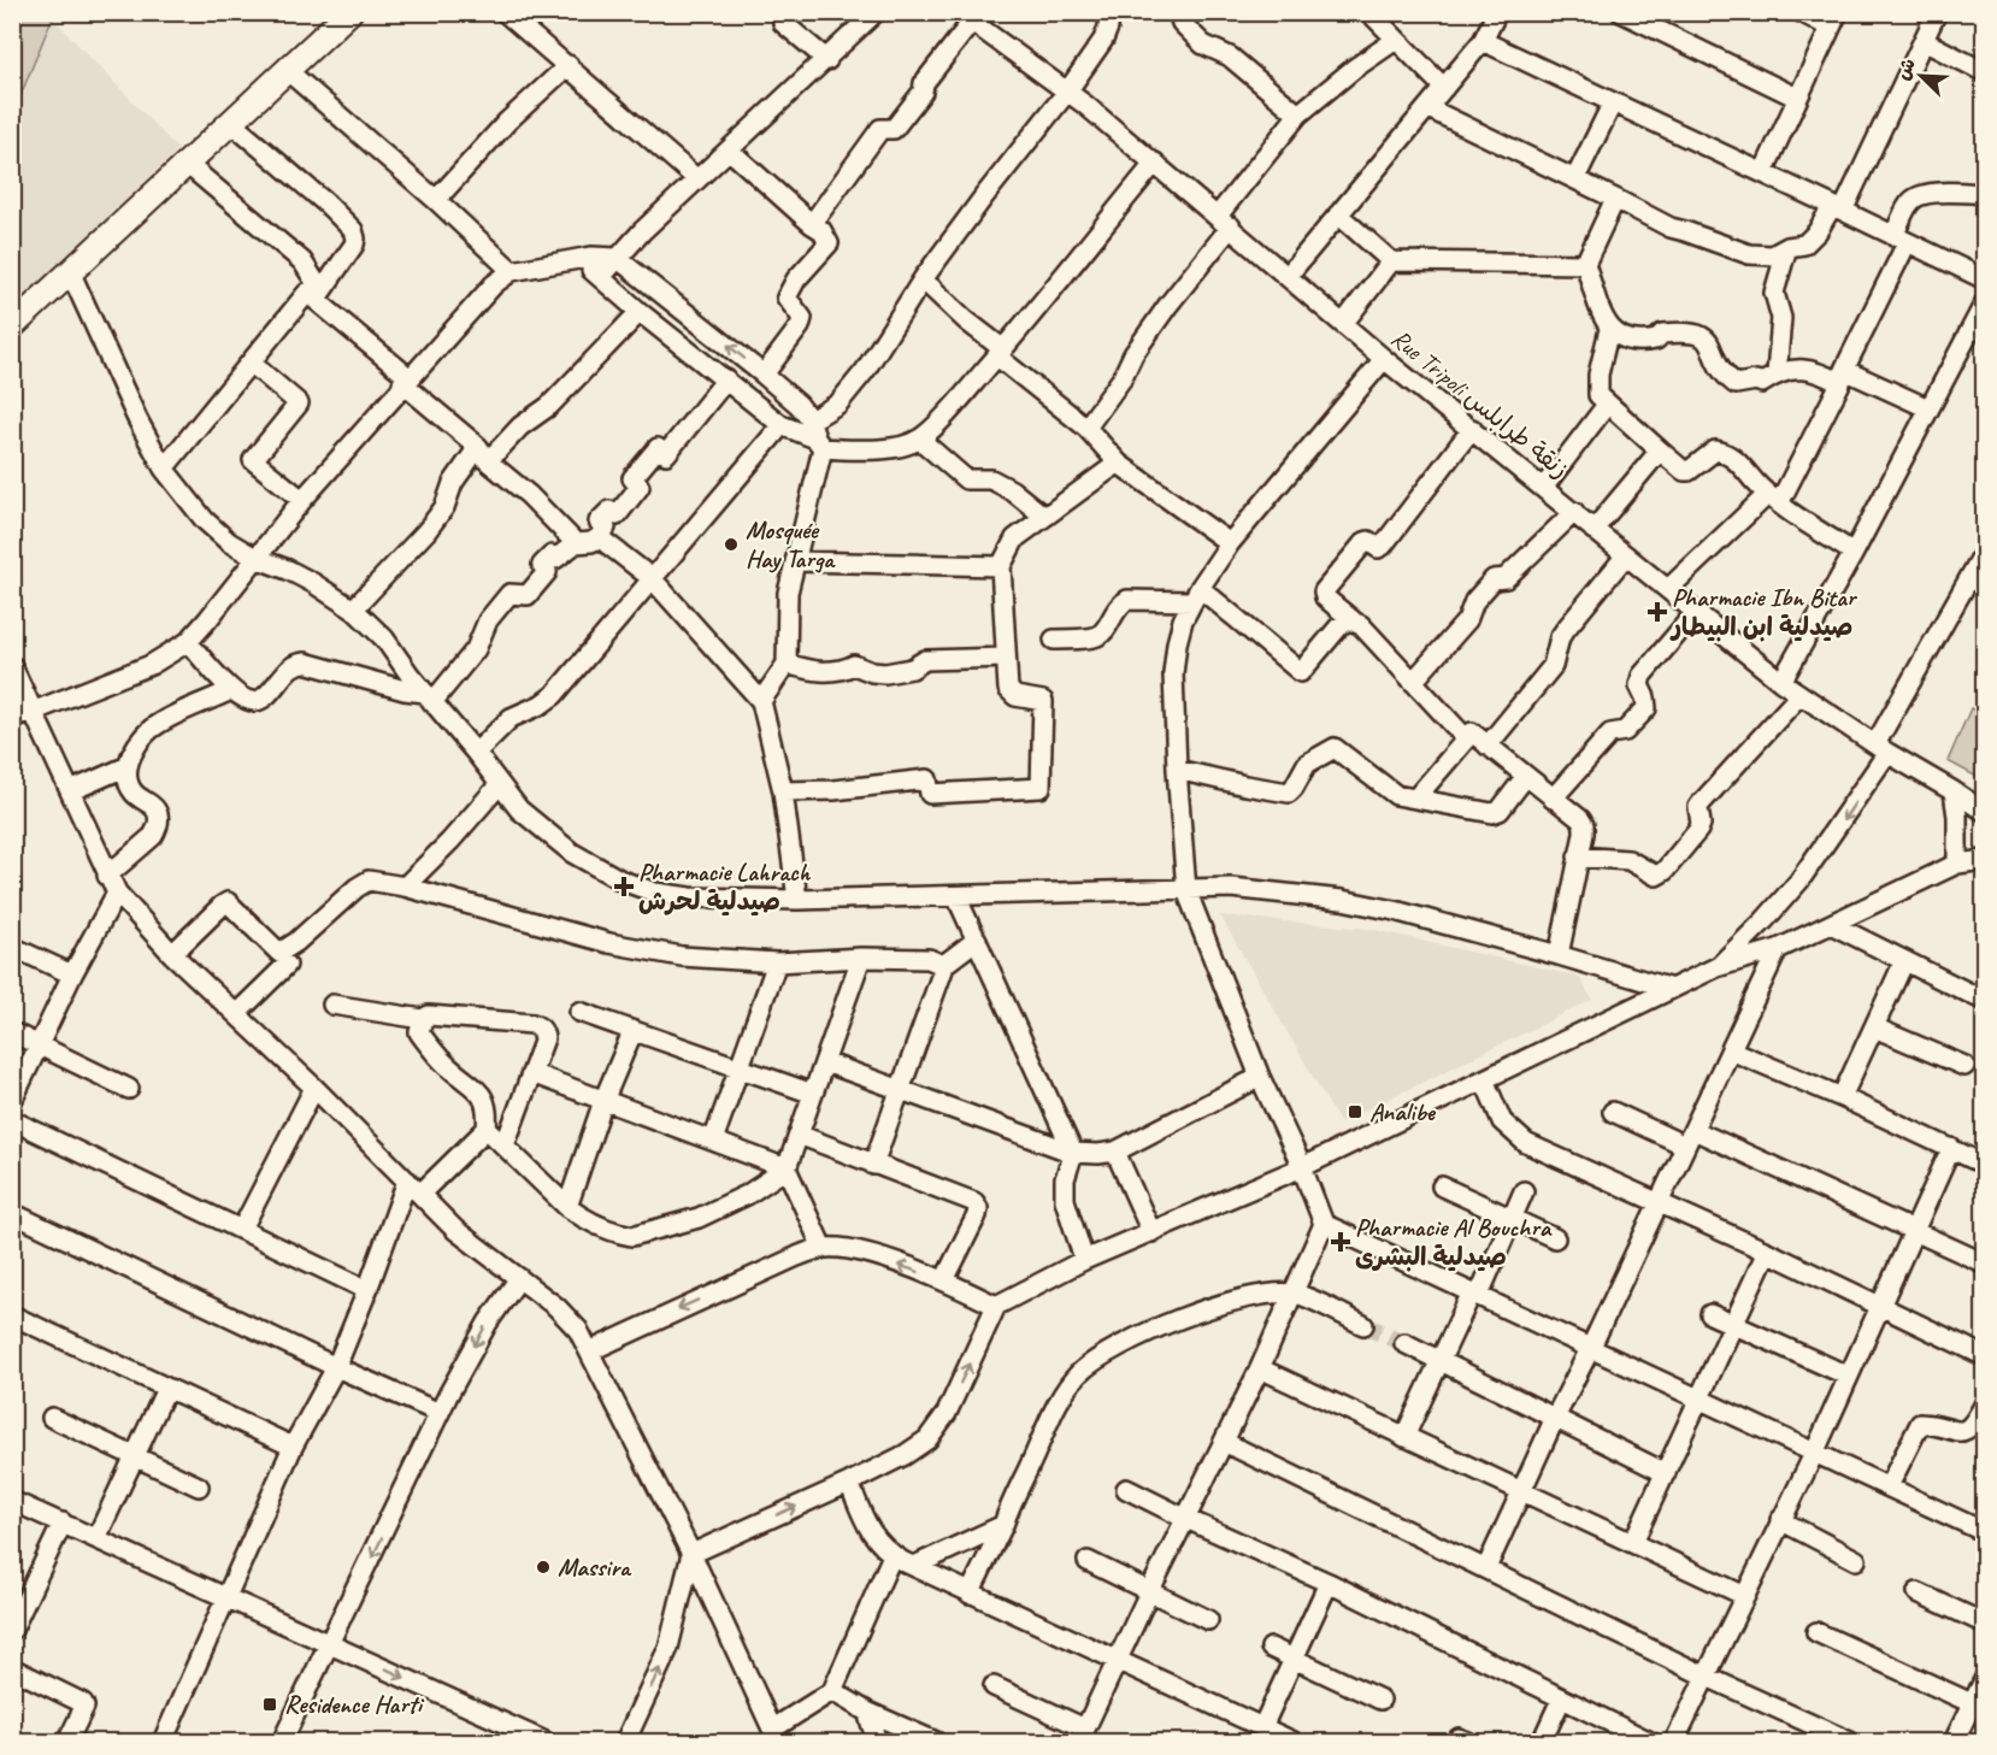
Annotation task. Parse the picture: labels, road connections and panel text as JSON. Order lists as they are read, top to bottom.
{
  "streets": {
    "street": ["Rue Tripoli زنقة طرابلس"]
  },
  "places": {
    "other": ["Mosquée Hay Targa", "Massira"],
    "health": ["Pharmacie Ibn Bitar صيدلية ابن البيطار", "Pharmacie Lahrach صيدلية لحرش", "Pharmacie Al Bouchra صيدلية البشرى"],
    "transit": ["Analibe", "Residence Harti"]
  },
  "north": "top left"
}
